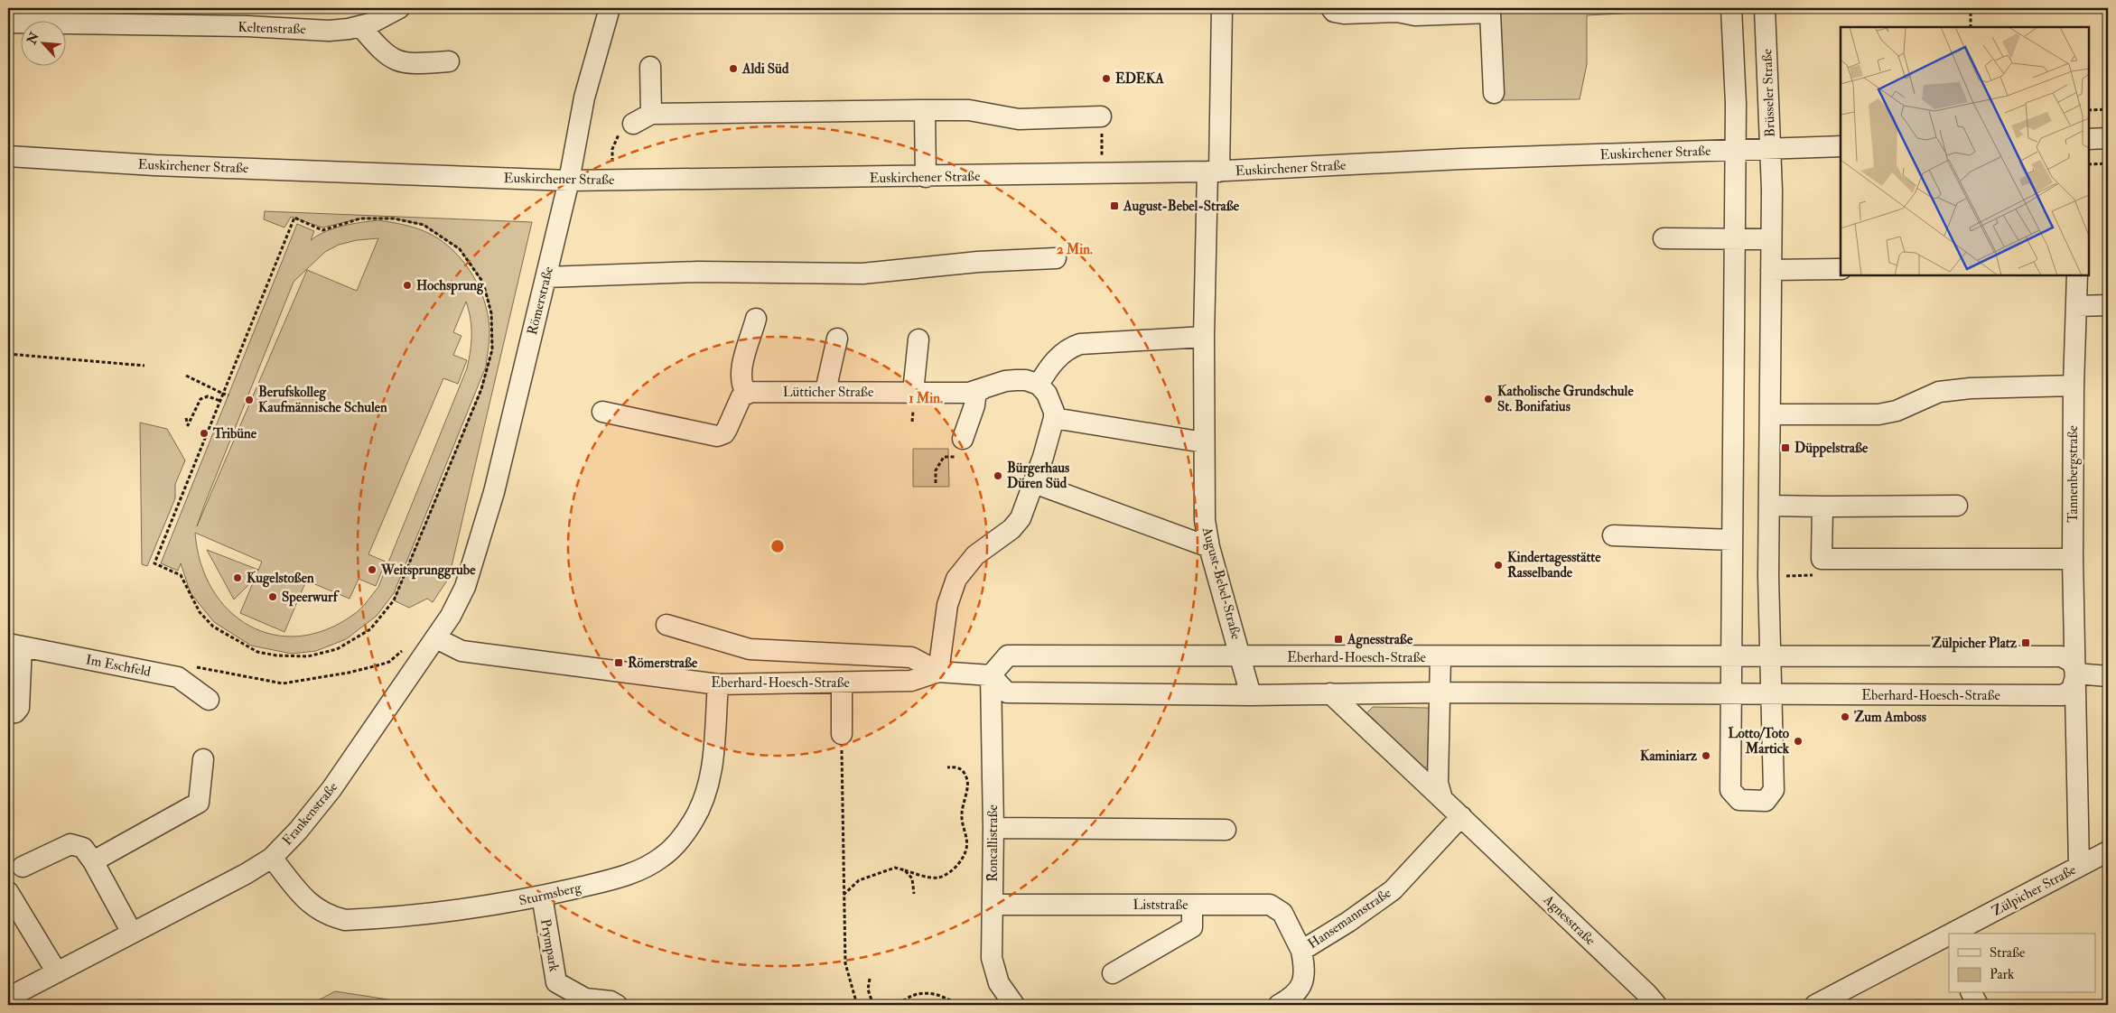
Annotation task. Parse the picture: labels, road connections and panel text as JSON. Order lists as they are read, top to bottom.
{
  "streets": {
    "street": [
      "Keltenstraße",
      "Brüsseler Straße",
      "Euskirchener Straße",
      "Römerstraße",
      "Lütticher Straße",
      "Tannenbergstraße",
      "August-Bebel-Straße",
      "Eberhard-Hoesch-Straße",
      "Im Eschfeld",
      "Frankenstraße",
      "Roncallistraße",
      "Zülpicher Straße",
      "Sturmsberg",
      "Liststraße",
      "Hansemannstraße",
      "Agnesstraße",
      "Prympark"
    ]
  },
  "crossings": [
    ["Brüsseler Straße", "Euskirchener Straße"],
    ["Euskirchener Straße", "Römerstraße"],
    ["Euskirchener Straße", "August-Bebel-Straße"],
    ["Römerstraße", "Eberhard-Hoesch-Straße"],
    ["Römerstraße", "Frankenstraße"],
    ["Tannenbergstraße", "Eberhard-Hoesch-Straße"],
    ["August-Bebel-Straße", "Eberhard-Hoesch-Straße"],
    ["Eberhard-Hoesch-Straße", "Frankenstraße"],
    ["Eberhard-Hoesch-Straße", "Roncallistraße"],
    ["Eberhard-Hoesch-Straße", "Sturmsberg"],
    ["Eberhard-Hoesch-Straße", "Agnesstraße"],
    ["Frankenstraße", "Sturmsberg"],
    ["Roncallistraße", "Liststraße"],
    ["Sturmsberg", "Prympark"],
    ["Liststraße", "Hansemannstraße"],
    ["Hansemannstraße", "Agnesstraße"]
  ],
  "places": {
    "other": [
      "Aldi Süd",
      "EDEKA",
      "Hochsprung",
      "Katholische Grundschule St. Bonifatius",
      "Berufskolleg Kaufmännische Schulen",
      "Tribüne",
      "Bürgerhaus Düren Süd",
      "Kindertagesstätte Rasselbande",
      "Weitsprunggrube",
      "Kugelstoßen",
      "Speerwurf",
      "Zum Amboss",
      "Lotto/Toto Martick",
      "Kaminiarz"
    ],
    "transit": [
      "August-Bebel-Straße",
      "Düppelstraße",
      "Agnesstraße",
      "Zülpicher Platz",
      "Römerstraße"
    ]
  },
  "legend": ["Straße", "Park"],
  "north": "top left",
  "rings": ["2 Min.", "1 Min."]
}
